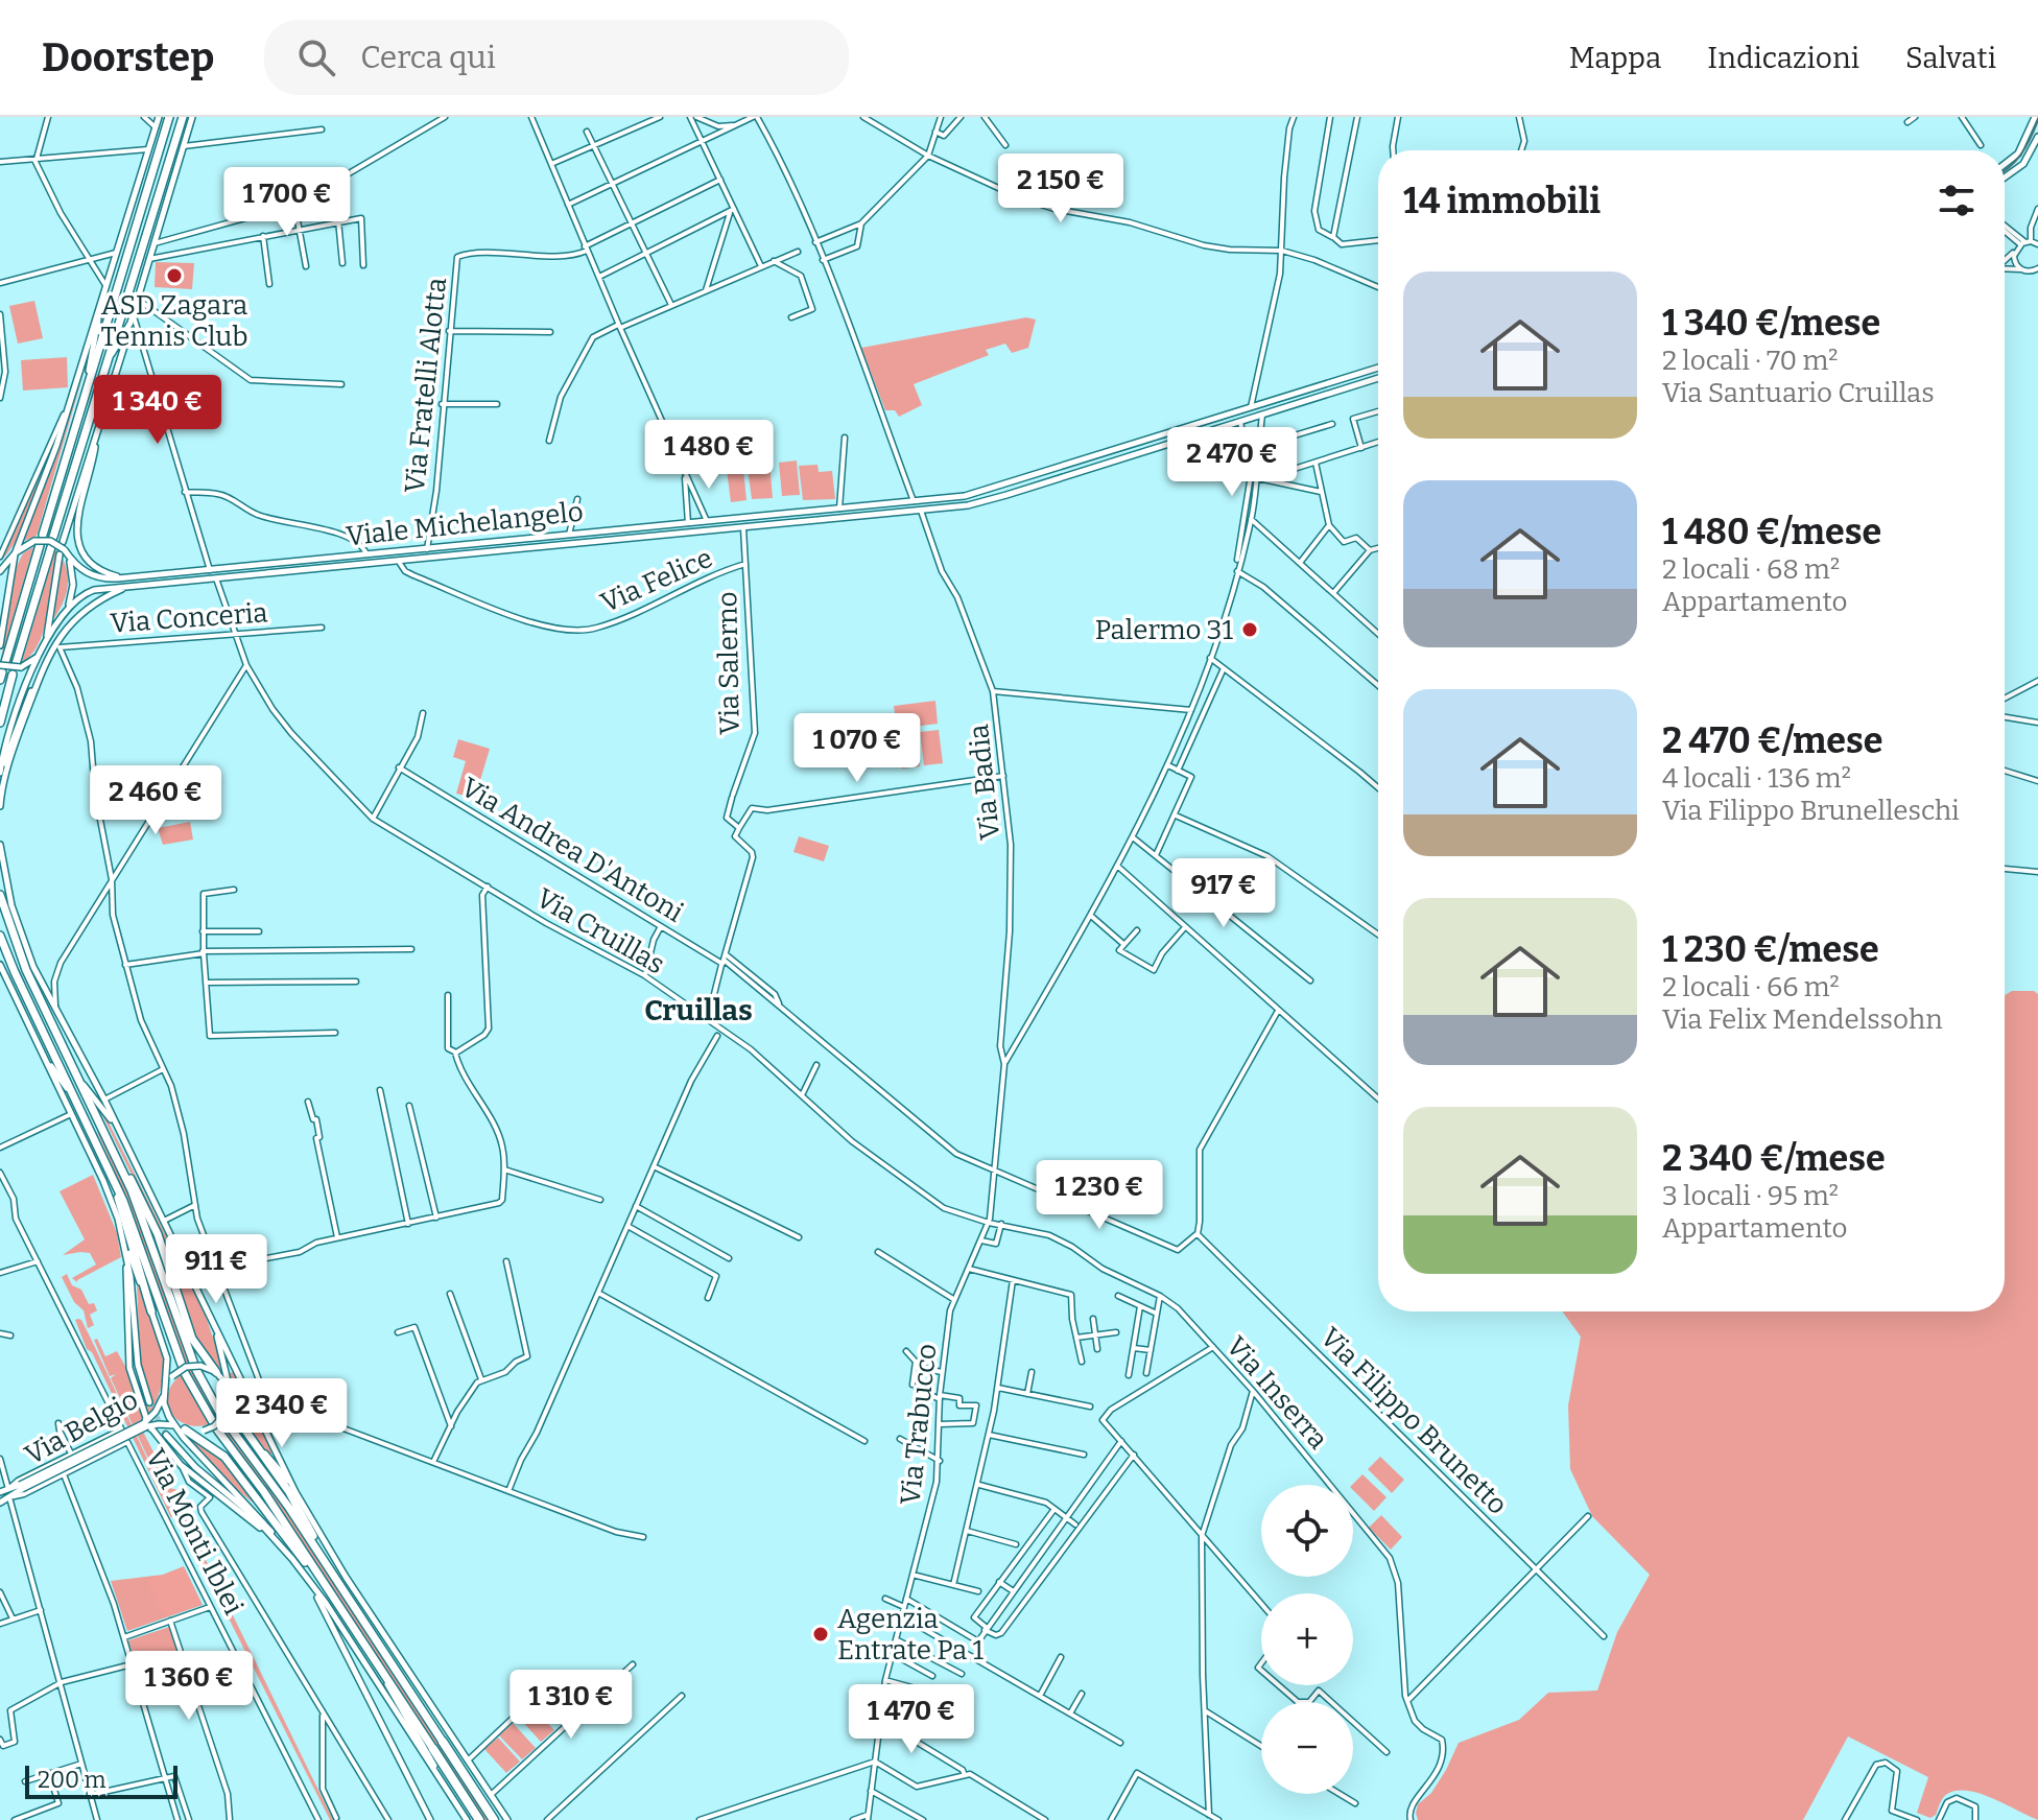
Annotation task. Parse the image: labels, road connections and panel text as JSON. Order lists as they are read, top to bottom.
{
  "streets": {
    "street": [
      "Via Fratelli Alotta",
      "Viale Michelangelo",
      "Via Felice",
      "Via Conceria",
      "Via Salerno",
      "Via Badia",
      "Via Andrea D'Antoni",
      "Via Cruillas",
      "Via Inserra",
      "Via Filippo Brunetto",
      "Via Trabucco",
      "Via Belgio",
      "Via Monti Iblei"
    ]
  },
  "crossings": [
    ["Via Fratelli Alotta", "Viale Michelangelo"],
    ["Viale Michelangelo", "Via Felice"],
    ["Viale Michelangelo", "Via Salerno"],
    ["Viale Michelangelo", "Via Badia"],
    ["Viale Michelangelo", "Via Cruillas"],
    ["Via Felice", "Via Salerno"],
    ["Via Conceria", "Via Cruillas"],
    ["Via Salerno", "Via Andrea D'Antoni"],
    ["Via Salerno", "Via Cruillas"],
    ["Via Badia", "Via Trabucco"],
    ["Via Andrea D'Antoni", "Via Filippo Brunetto"],
    ["Via Andrea D'Antoni", "Via Trabucco"],
    ["Via Cruillas", "Via Inserra"],
    ["Via Cruillas", "Via Trabucco"],
    ["Via Inserra", "Via Trabucco"],
    ["Via Belgio", "Via Monti Iblei"]
  ],
  "districts": ["Cruillas"],
  "places": ["ASD Zagara Tennis Club", "Palermo 31", "Agenzia Entrate Pa 1"],
  "scale_bar": "200 m",
  "page": {
    "header": "Doorstep",
    "search": "Cerca qui",
    "nav": ["Mappa", "Indicazioni", "Salvati"],
    "heading": "14 immobili",
    "price": [
      "2 150 €",
      "1 700 €",
      "1 340 €",
      "1 480 €",
      "2 470 €",
      "1 070 €",
      "2 460 €",
      "917 €",
      "1 230 €",
      "911 €",
      "2 340 €",
      "1 360 €",
      "1 310 €",
      "1 470 €"
    ],
    "list": [
      {
        "name": "1 340 €/mese",
        "note": "2 locali · 70 m² · Via Santuario Cruillas"
      },
      {
        "name": "1 480 €/mese",
        "note": "2 locali · 68 m² · Appartamento"
      },
      {
        "name": "2 470 €/mese",
        "note": "4 locali · 136 m² · Via Filippo Brunelleschi"
      },
      {
        "name": "1 230 €/mese",
        "note": "2 locali · 66 m² · Via Felix Mendelssohn"
      },
      {
        "name": "2 340 €/mese",
        "note": "3 locali · 95 m² · Appartamento"
      }
    ],
    "map_buttons": ["+", "−"],
    "scale": "200 m"
  }
}
